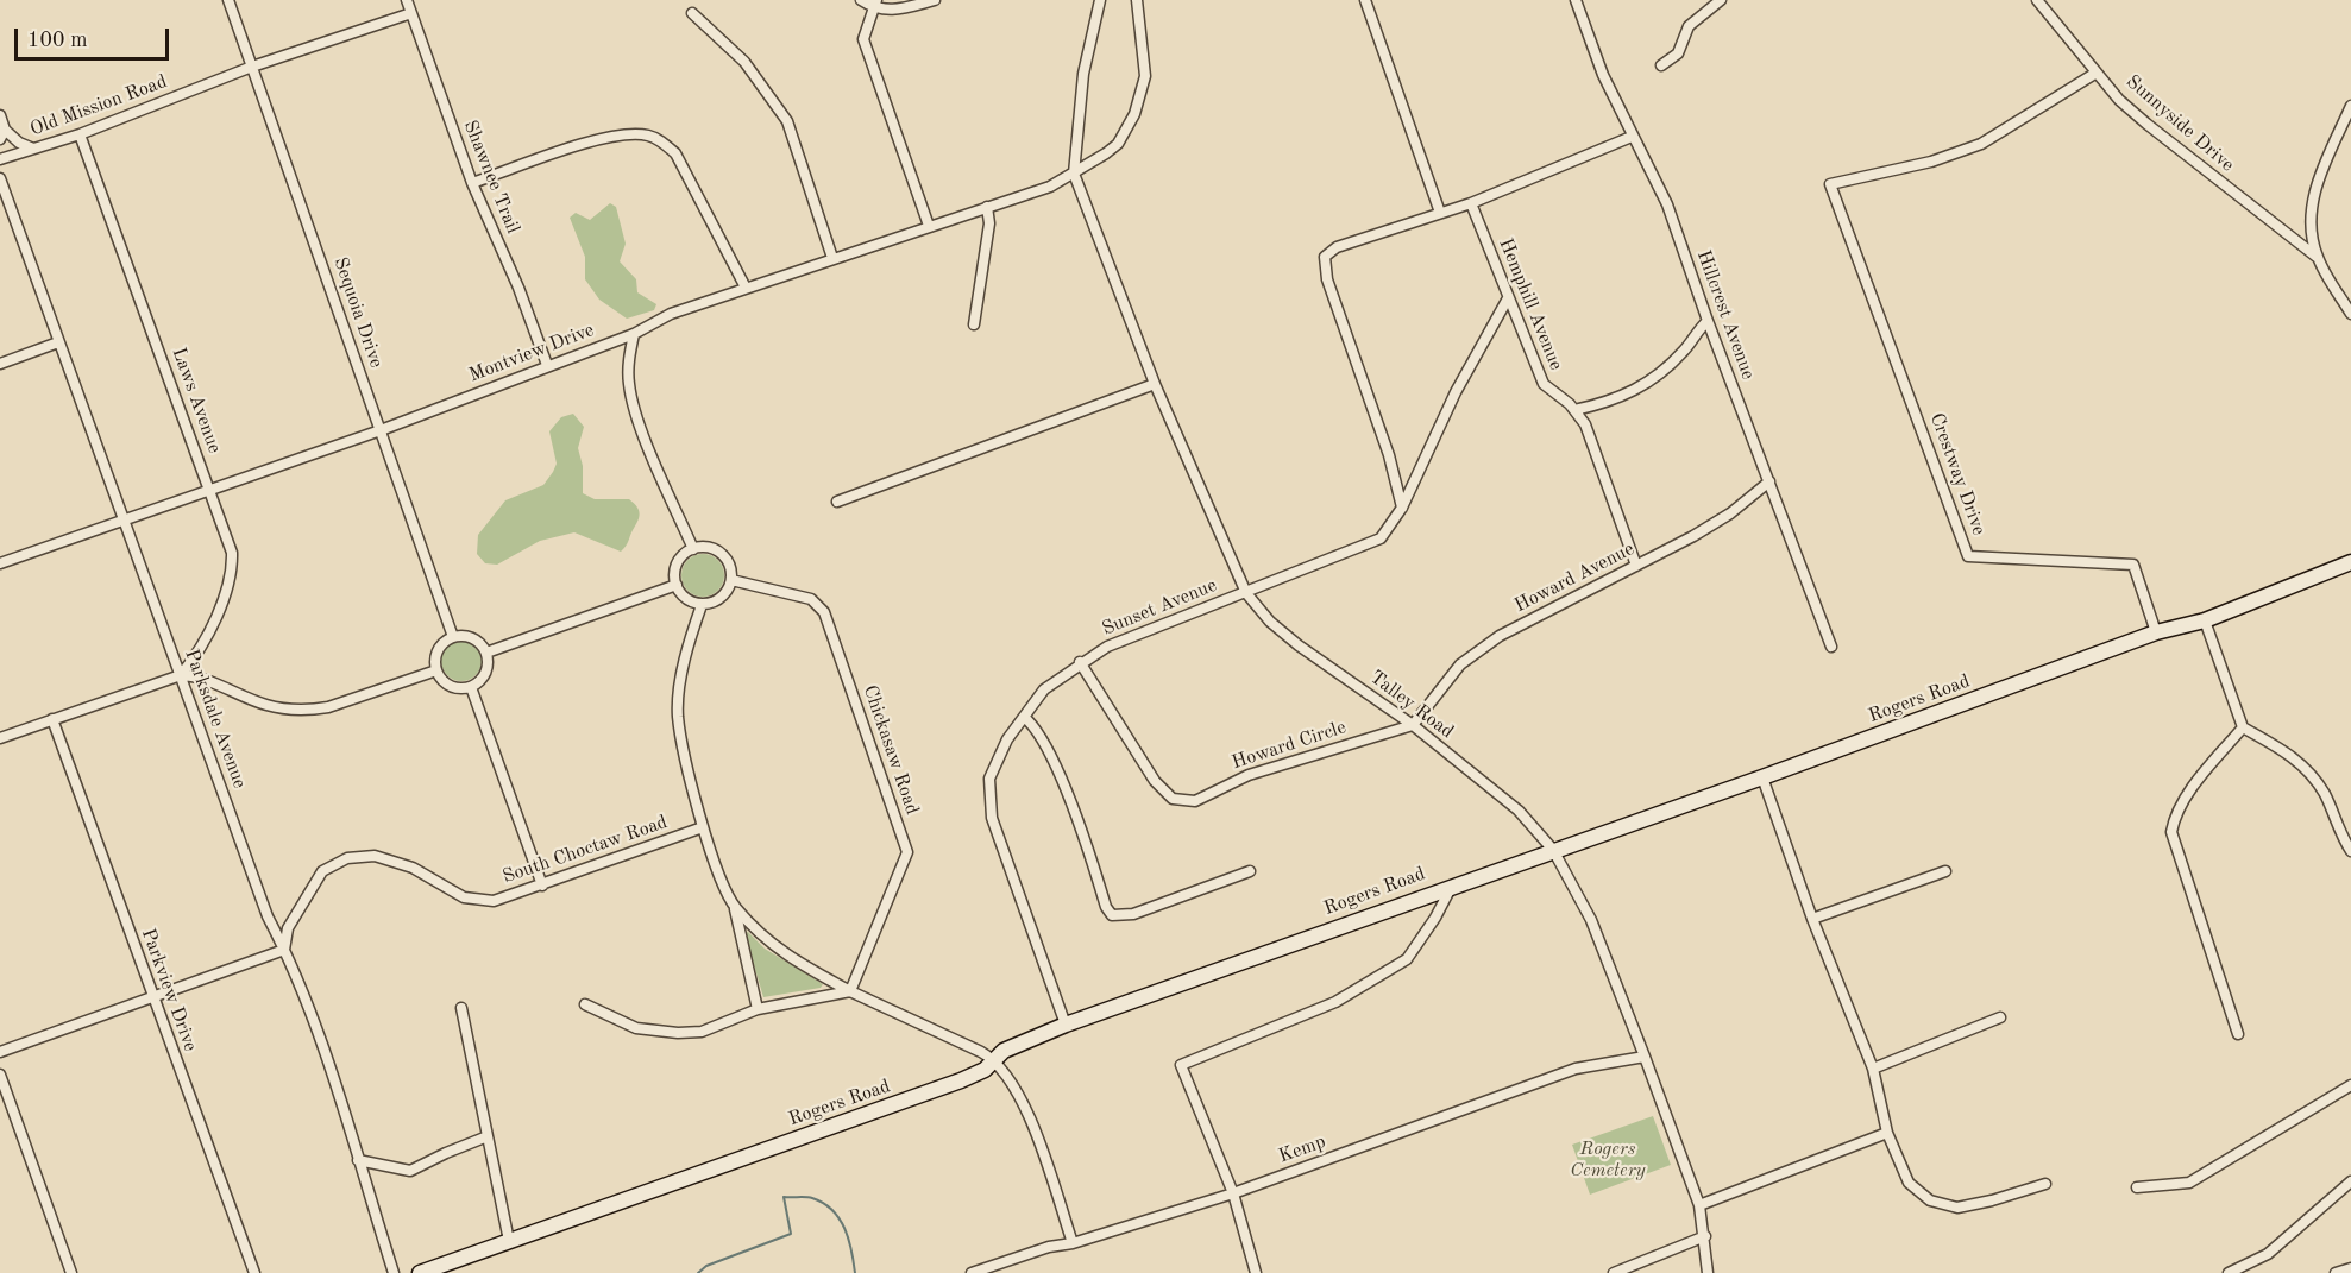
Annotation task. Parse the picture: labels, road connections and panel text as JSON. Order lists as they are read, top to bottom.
{
  "streets": {
    "street": [
      "Old Mission Road",
      "Sunnyside Drive",
      "Shawnee Trail",
      "Hemphill Avenue",
      "Sequoia Drive",
      "Hillcrest Avenue",
      "Montview Drive",
      "Laws Avenue",
      "Crestway Drive",
      "Howard Avenue",
      "Sunset Avenue",
      "Rogers Road",
      "Talley Road",
      "Parksdale Avenue",
      "Howard Circle",
      "Chickasaw Road",
      "South Choctaw Road",
      "Parkview Drive",
      "Kemp"
    ]
  },
  "crossings": [
    ["Old Mission Road", "Shawnee Trail"],
    ["Old Mission Road", "Sequoia Drive"],
    ["Old Mission Road", "Laws Avenue"],
    ["Sunnyside Drive", "Crestway Drive"],
    ["Shawnee Trail", "Montview Drive"],
    ["Hemphill Avenue", "Howard Avenue"],
    ["Hemphill Avenue", "Sunset Avenue"],
    ["Sequoia Drive", "Montview Drive"],
    ["Hillcrest Avenue", "Howard Avenue"],
    ["Montview Drive", "Laws Avenue"],
    ["Montview Drive", "Talley Road"],
    ["Montview Drive", "Parksdale Avenue"],
    ["Laws Avenue", "Parksdale Avenue"],
    ["Crestway Drive", "Rogers Road"],
    ["Howard Avenue", "Talley Road"],
    ["Howard Avenue", "Howard Circle"],
    ["Sunset Avenue", "Rogers Road"],
    ["Sunset Avenue", "Talley Road"],
    ["Sunset Avenue", "Howard Circle"],
    ["Rogers Road", "Talley Road"],
    ["Talley Road", "Howard Circle"],
    ["Talley Road", "Kemp"],
    ["Parksdale Avenue", "South Choctaw Road"]
  ],
  "parks": ["Rogers Cemetery"],
  "scale_bar": "100 m"
}
